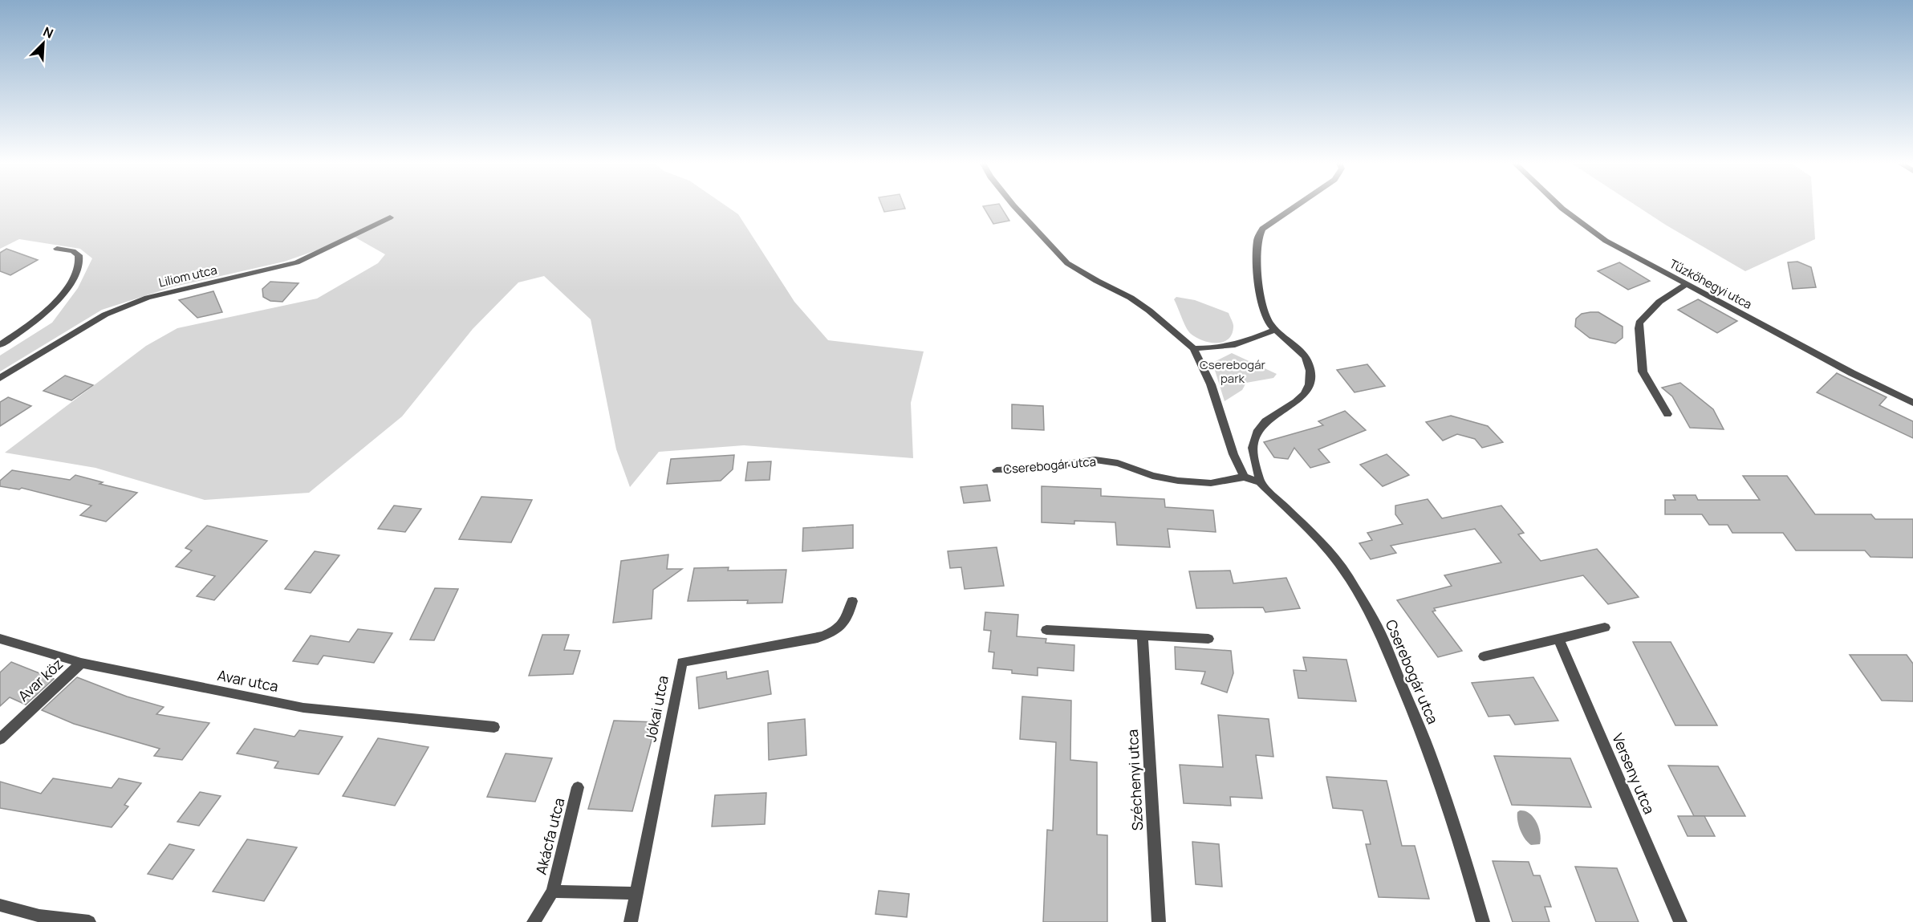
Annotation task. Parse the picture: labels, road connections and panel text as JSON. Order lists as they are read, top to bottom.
{
  "streets": {
    "street": [
      "Liliom utca",
      "Tűzkőhegyi utca",
      "Cserebogár utca",
      "Avar köz",
      "Avar utca",
      "Jókai utca",
      "Verseny utca",
      "Széchenyi utca",
      "Akácfa utca"
    ]
  },
  "crossings": [
    ["Avar köz", "Avar utca"],
    ["Jókai utca", "Akácfa utca"]
  ],
  "parks": ["Cserebogár park"],
  "north": "top right"
}
